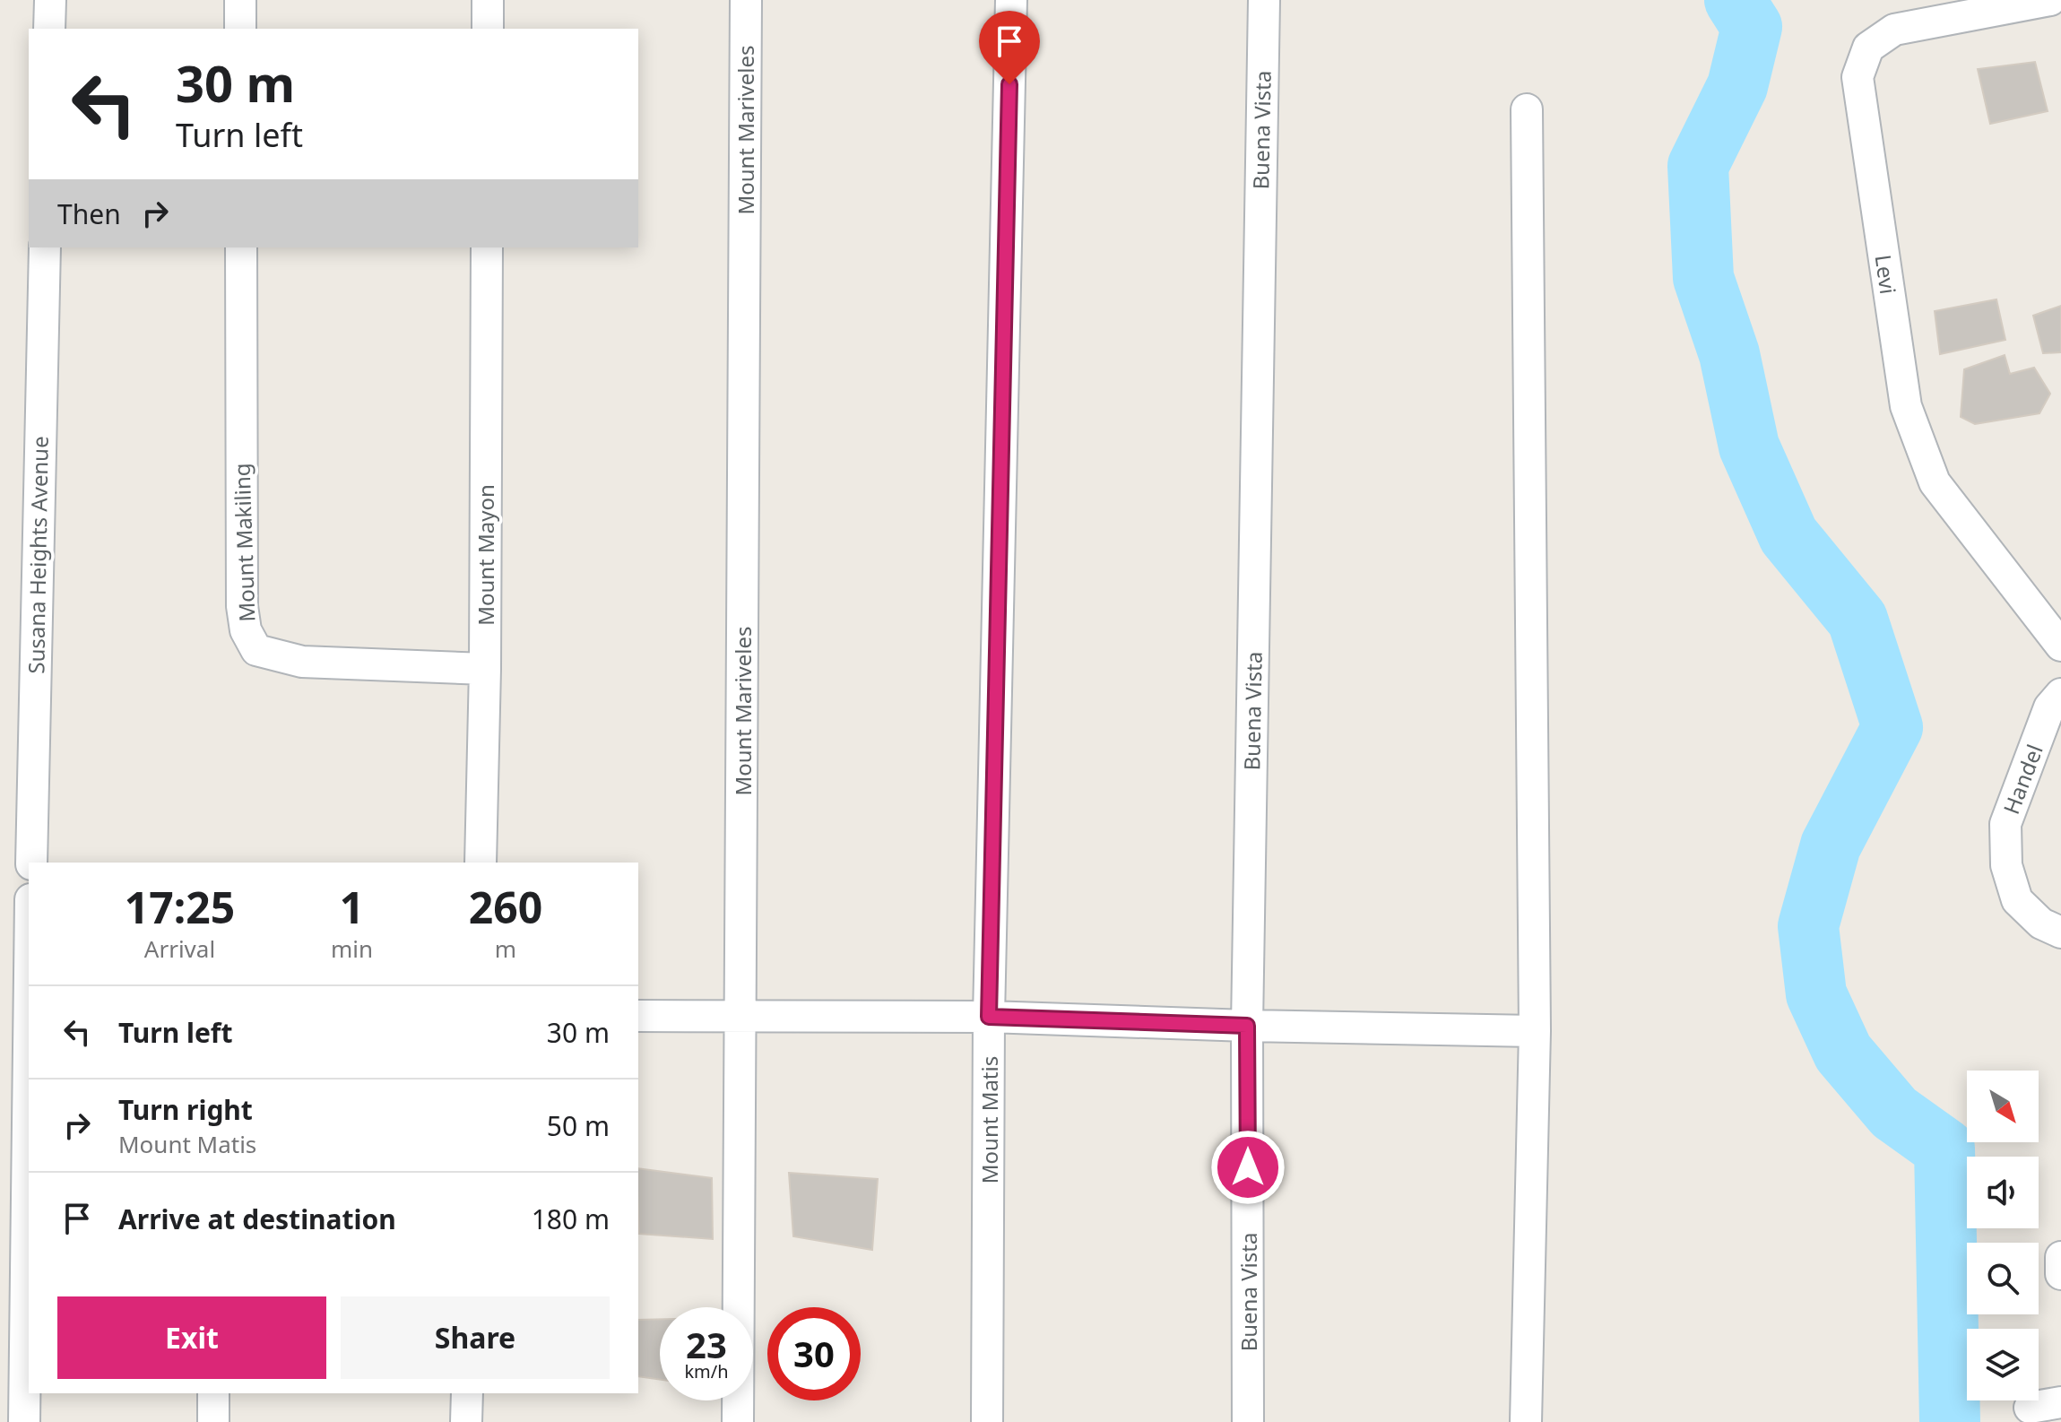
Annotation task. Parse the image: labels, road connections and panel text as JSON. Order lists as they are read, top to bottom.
{
  "streets": {
    "street": [
      "Mount Mariveles",
      "Buena Vista",
      "Levi",
      "Mount Makiling",
      "Susana Heights Avenue",
      "Mount Mayon",
      "Handel",
      "Mount Matis"
    ]
  },
  "crossings": [
    ["Mount Makiling", "Mount Mayon"]
  ],
  "north": "bottom right",
  "page": {
    "turn": ["30 m", "Turn left"],
    "then": "Then",
    "eta": [
      "17:25",
      "Arrival",
      "1",
      "min",
      "260",
      "m"
    ],
    "list": [
      {
        "name": "Turn left",
        "value": "30 m"
      },
      {
        "name": "Turn right",
        "note": "Mount Matis",
        "value": "50 m"
      },
      {
        "name": "Arrive at destination",
        "value": "180 m"
      }
    ],
    "buttons": ["Exit", "Share"],
    "speed": "23 km/h",
    "limit": "30"
  }
}
